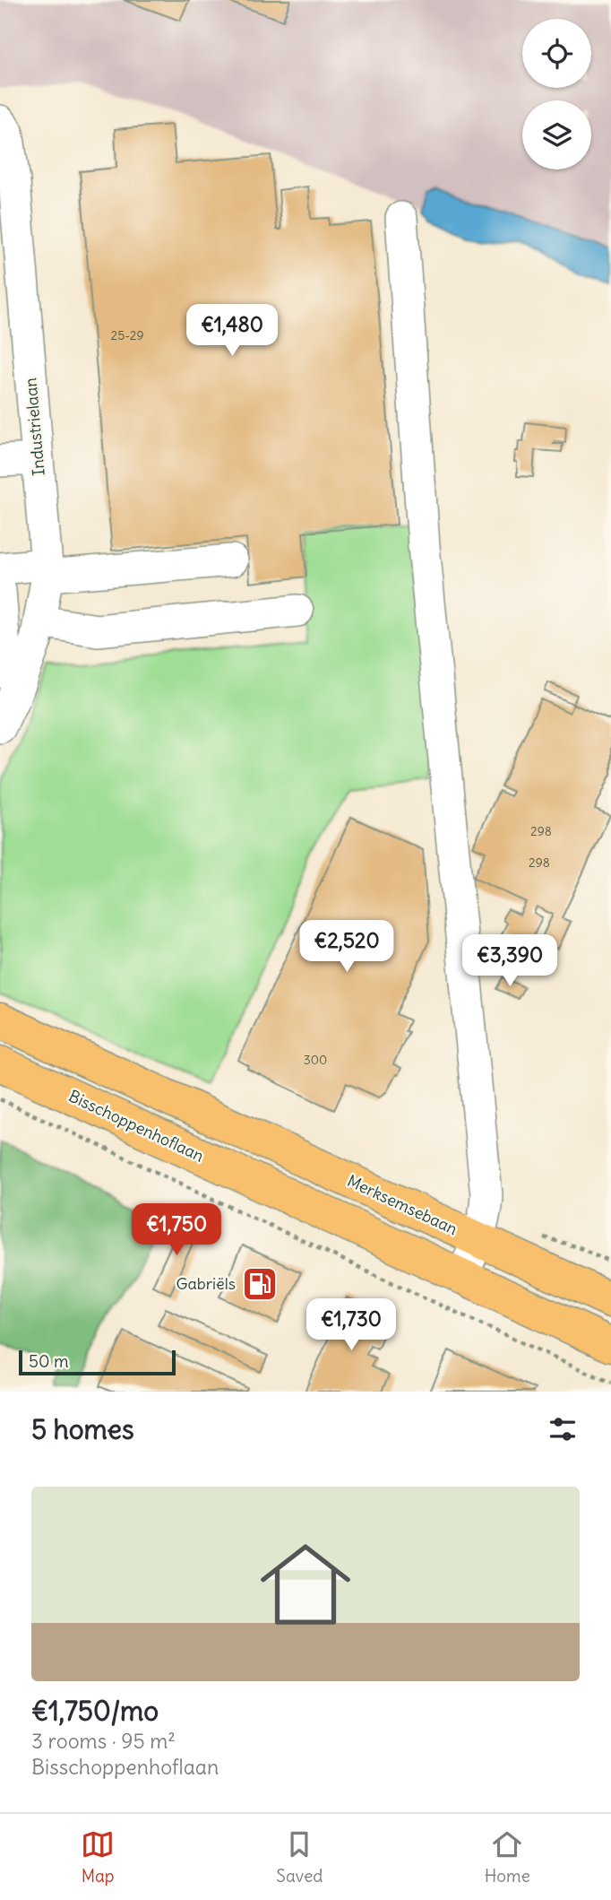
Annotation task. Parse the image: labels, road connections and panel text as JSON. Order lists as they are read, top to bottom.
{
  "streets": {
    "main road": ["Bisschoppenhoflaan", "Merksemsebaan"],
    "street": ["Industrielaan"]
  },
  "places": {
    "fuel station": ["Gabriëls"]
  },
  "house_numbers": [
    "25-29",
    "298",
    "298",
    "300"
  ],
  "scale_bar": "50 m",
  "page": {
    "price": [
      "€1,480",
      "€2,520",
      "€3,390",
      "€1,750",
      "€1,730"
    ],
    "scale": "50 m",
    "heading": "5 homes",
    "list": [
      {
        "name": "€1,750/mo",
        "note": "3 rooms · 95 m² · Bisschoppenhoflaan"
      }
    ],
    "tabs": ["Map", "Saved", "Home"]
  }
}
